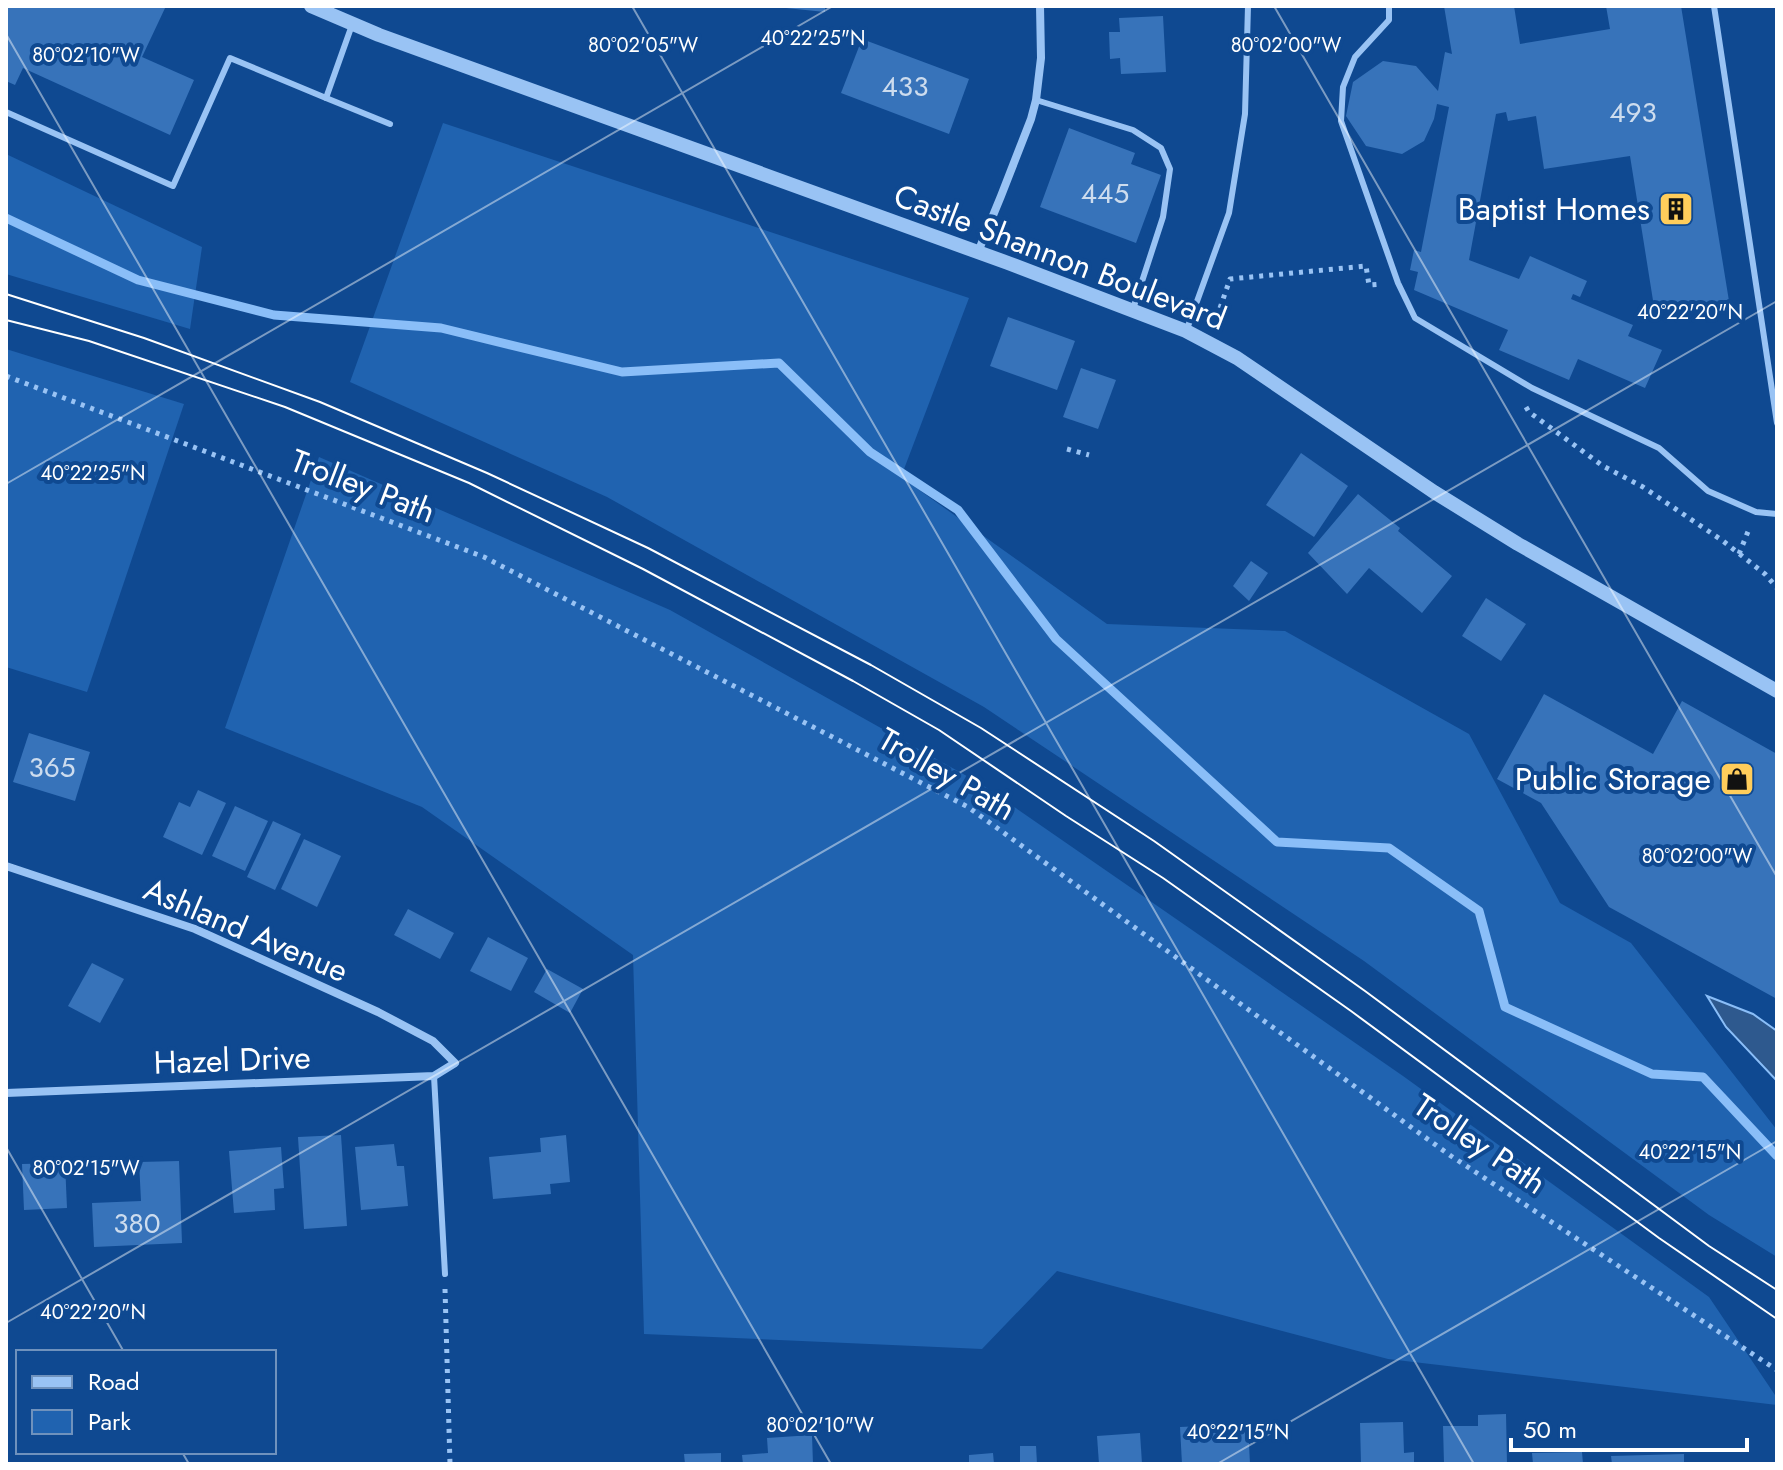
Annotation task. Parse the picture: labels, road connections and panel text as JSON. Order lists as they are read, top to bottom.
{
  "streets": {
    "street": ["Castle Shannon Boulevard", "Ashland Avenue", "Hazel Drive"],
    "path": ["Trolley Path"]
  },
  "crossings": [
    ["Ashland Avenue", "Hazel Drive"]
  ],
  "places": {
    "building": ["Baptist Homes"],
    "shop": ["Public Storage"]
  },
  "house_numbers": [
    "433",
    "493",
    "445",
    "365",
    "380"
  ],
  "legend": ["Road", "Park"],
  "scale_bar": "50 m",
  "coordinates": [
    "40°22'25\"N",
    "80°02'05\"W",
    "80°02'00\"W",
    "80°02'10\"W",
    "40°22'20\"N",
    "40°22'15\"N",
    "80°02'15\"W"
  ]
}
